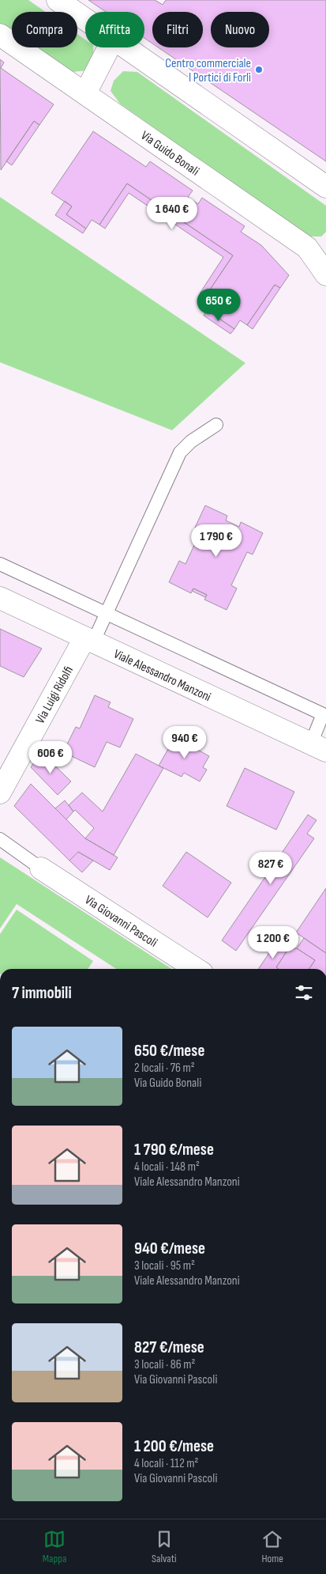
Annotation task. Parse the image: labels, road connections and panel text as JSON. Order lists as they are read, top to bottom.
{
  "streets": {
    "street": [
      "Via Guido Bonali",
      "Viale Alessandro Manzoni",
      "Via Luigi Ridolfi",
      "Via Giovanni Pascoli"
    ]
  },
  "crossings": [
    ["Viale Alessandro Manzoni", "Via Luigi Ridolfi"]
  ],
  "places": ["Centro commerciale I Portici di Forlì"],
  "page": {
    "chip": [
      "Compra",
      "Affitta",
      "Filtri",
      "Nuovo"
    ],
    "price": [
      "1 640 €",
      "650 €",
      "1 790 €",
      "940 €",
      "606 €",
      "827 €",
      "1 200 €"
    ],
    "heading": "7 immobili",
    "list": [
      {
        "name": "650 €/mese",
        "note": "2 locali · 76 m² · Via Guido Bonali"
      },
      {
        "name": "1 790 €/mese",
        "note": "4 locali · 148 m² · Viale Alessandro Manzoni"
      },
      {
        "name": "940 €/mese",
        "note": "3 locali · 95 m² · Viale Alessandro Manzoni"
      },
      {
        "name": "827 €/mese",
        "note": "3 locali · 86 m² · Via Giovanni Pascoli"
      },
      {
        "name": "1 200 €/mese",
        "note": "4 locali · 112 m² · Via Giovanni Pascoli"
      }
    ],
    "tabs": ["Mappa", "Salvati", "Home"]
  }
}
